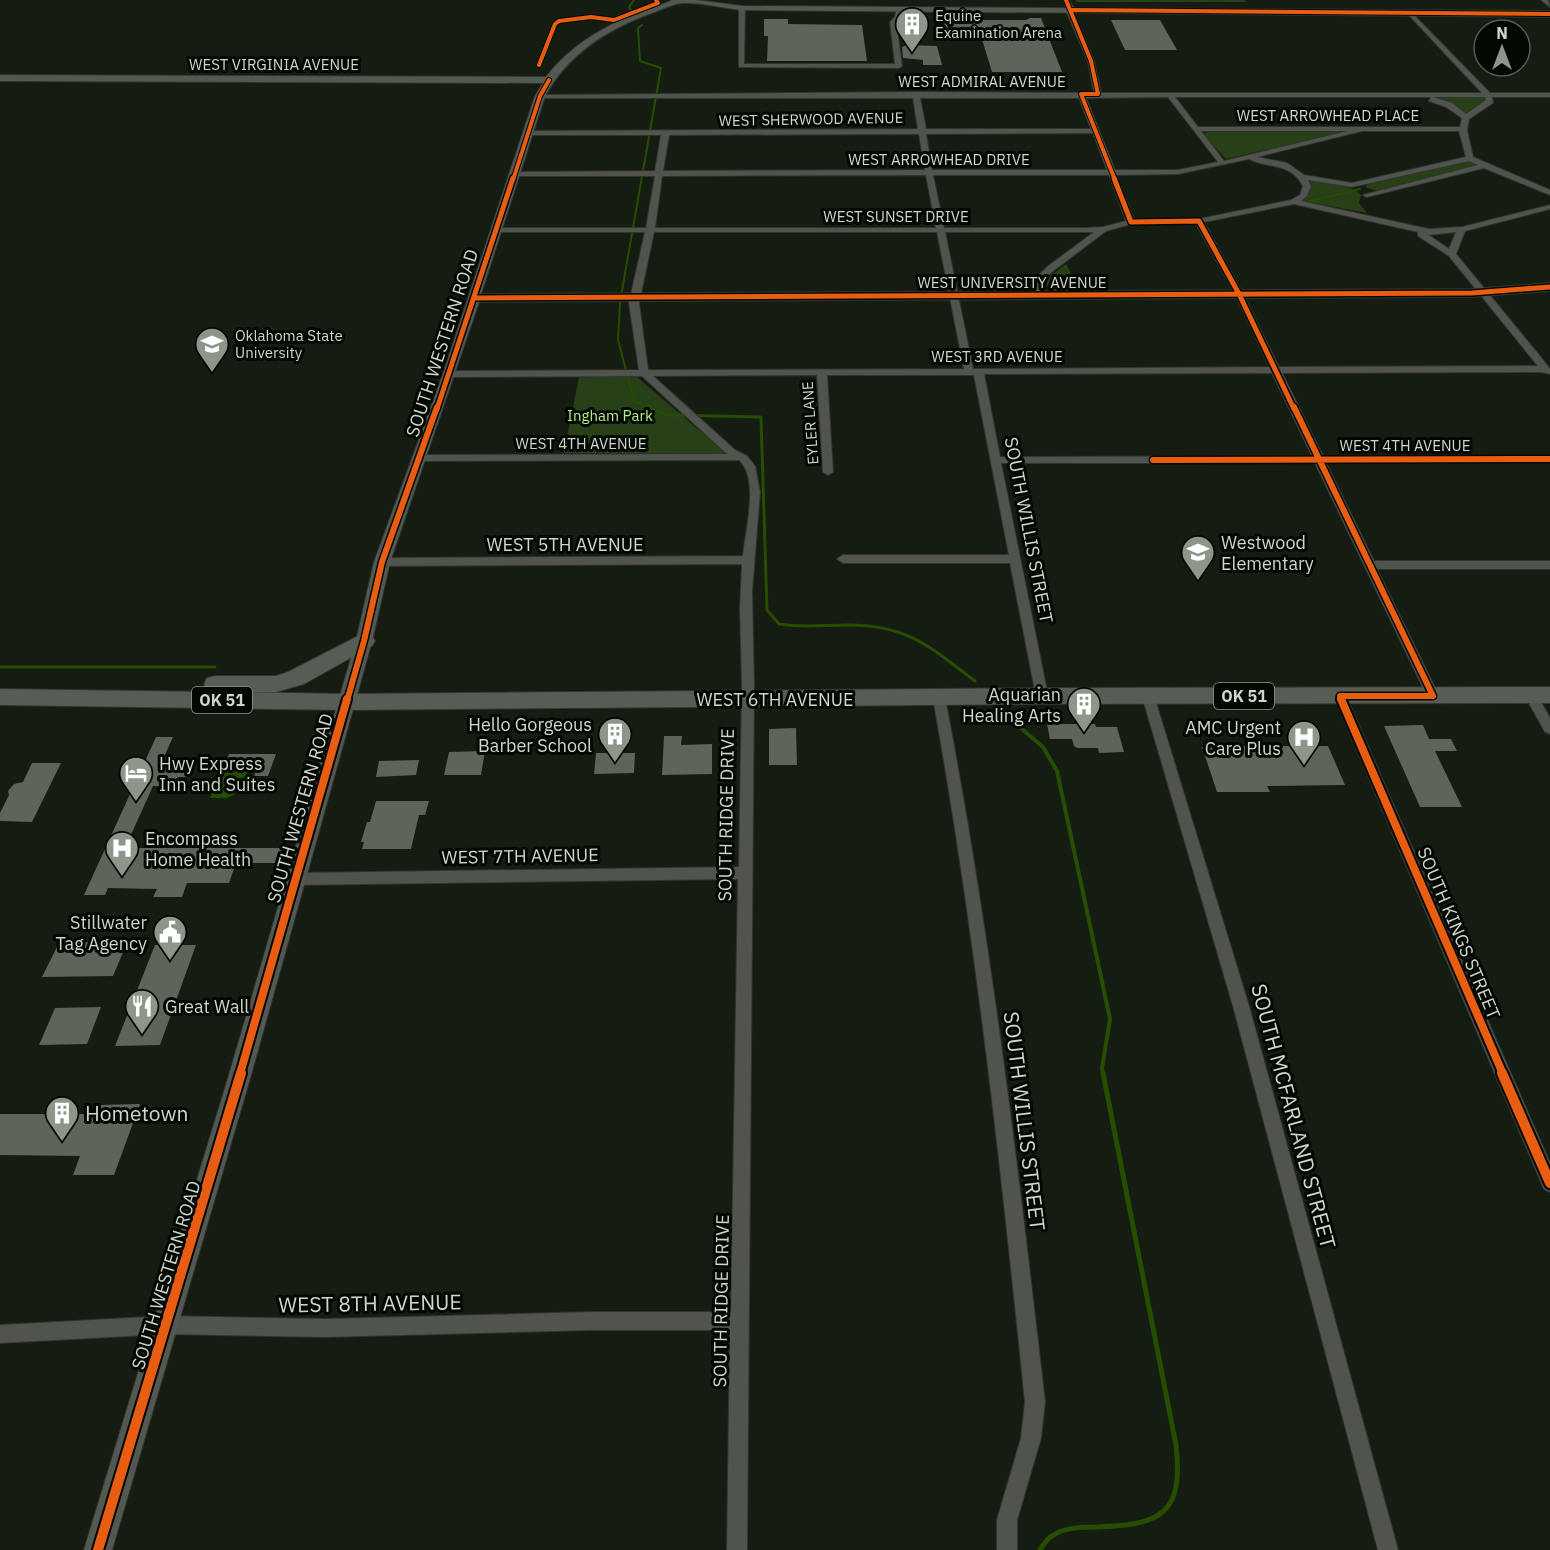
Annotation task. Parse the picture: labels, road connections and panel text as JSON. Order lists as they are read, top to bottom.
{
  "streets": {
    "highway": ["OK 51", "WEST 6TH AVENUE"],
    "street": [
      "WEST VIRGINIA AVENUE",
      "WEST ADMIRAL AVENUE",
      "WEST ARROWHEAD PLACE",
      "WEST SHERWOOD AVENUE",
      "WEST ARROWHEAD DRIVE",
      "WEST SUNSET DRIVE",
      "WEST UNIVERSITY AVENUE",
      "SOUTH WESTERN ROAD",
      "WEST 3RD AVENUE",
      "EYLER LANE",
      "WEST 4TH AVENUE",
      "SOUTH WILLIS STREET",
      "WEST 5TH AVENUE",
      "SOUTH RIDGE DRIVE",
      "WEST 7TH AVENUE",
      "SOUTH KINGS STREET",
      "SOUTH MCFARLAND STREET",
      "WEST 8TH AVENUE"
    ]
  },
  "crossings": [
    ["WEST VIRGINIA AVENUE", "SOUTH WESTERN ROAD"],
    ["WEST ADMIRAL AVENUE", "SOUTH WESTERN ROAD"],
    ["WEST ADMIRAL AVENUE", "SOUTH WILLIS STREET"],
    ["WEST ARROWHEAD PLACE", "WEST ARROWHEAD DRIVE"],
    ["WEST SHERWOOD AVENUE", "SOUTH WESTERN ROAD"],
    ["WEST SHERWOOD AVENUE", "SOUTH WILLIS STREET"],
    ["WEST ARROWHEAD DRIVE", "SOUTH WESTERN ROAD"],
    ["WEST ARROWHEAD DRIVE", "SOUTH WILLIS STREET"],
    ["WEST SUNSET DRIVE", "SOUTH WESTERN ROAD"],
    ["WEST SUNSET DRIVE", "SOUTH WILLIS STREET"],
    ["WEST UNIVERSITY AVENUE", "SOUTH WESTERN ROAD"],
    ["WEST UNIVERSITY AVENUE", "SOUTH WILLIS STREET"],
    ["SOUTH WESTERN ROAD", "WEST 3RD AVENUE"],
    ["SOUTH WESTERN ROAD", "WEST 4TH AVENUE"],
    ["SOUTH WESTERN ROAD", "WEST 5TH AVENUE"],
    ["SOUTH WESTERN ROAD", "WEST 6TH AVENUE"],
    ["SOUTH WESTERN ROAD", "WEST 7TH AVENUE"],
    ["SOUTH WESTERN ROAD", "WEST 8TH AVENUE"],
    ["WEST 3RD AVENUE", "EYLER LANE"],
    ["WEST 3RD AVENUE", "SOUTH WILLIS STREET"],
    ["WEST 4TH AVENUE", "SOUTH WILLIS STREET"],
    ["WEST 4TH AVENUE", "SOUTH RIDGE DRIVE"],
    ["SOUTH WILLIS STREET", "WEST 6TH AVENUE"],
    ["WEST 5TH AVENUE", "SOUTH RIDGE DRIVE"],
    ["WEST 6TH AVENUE", "SOUTH RIDGE DRIVE"],
    ["WEST 6TH AVENUE", "SOUTH KINGS STREET"],
    ["WEST 6TH AVENUE", "SOUTH MCFARLAND STREET"],
    ["SOUTH RIDGE DRIVE", "WEST 7TH AVENUE"],
    ["SOUTH RIDGE DRIVE", "WEST 8TH AVENUE"]
  ],
  "parks": ["Ingham Park"],
  "places": {
    "building": [
      "Equine Examination Arena",
      "Aquarian Healing Arts",
      "Hello Gorgeous Barber School",
      "Hometown"
    ],
    "school or university": ["Oklahoma State University", "Westwood Elementary"],
    "hospital": ["AMC Urgent Care Plus", "Encompass Home Health"],
    "hotel": ["Hwy Express Inn and Suites"],
    "public building": ["Stillwater Tag Agency"],
    "restaurant": ["Great Wall"]
  },
  "north": "top"
}
